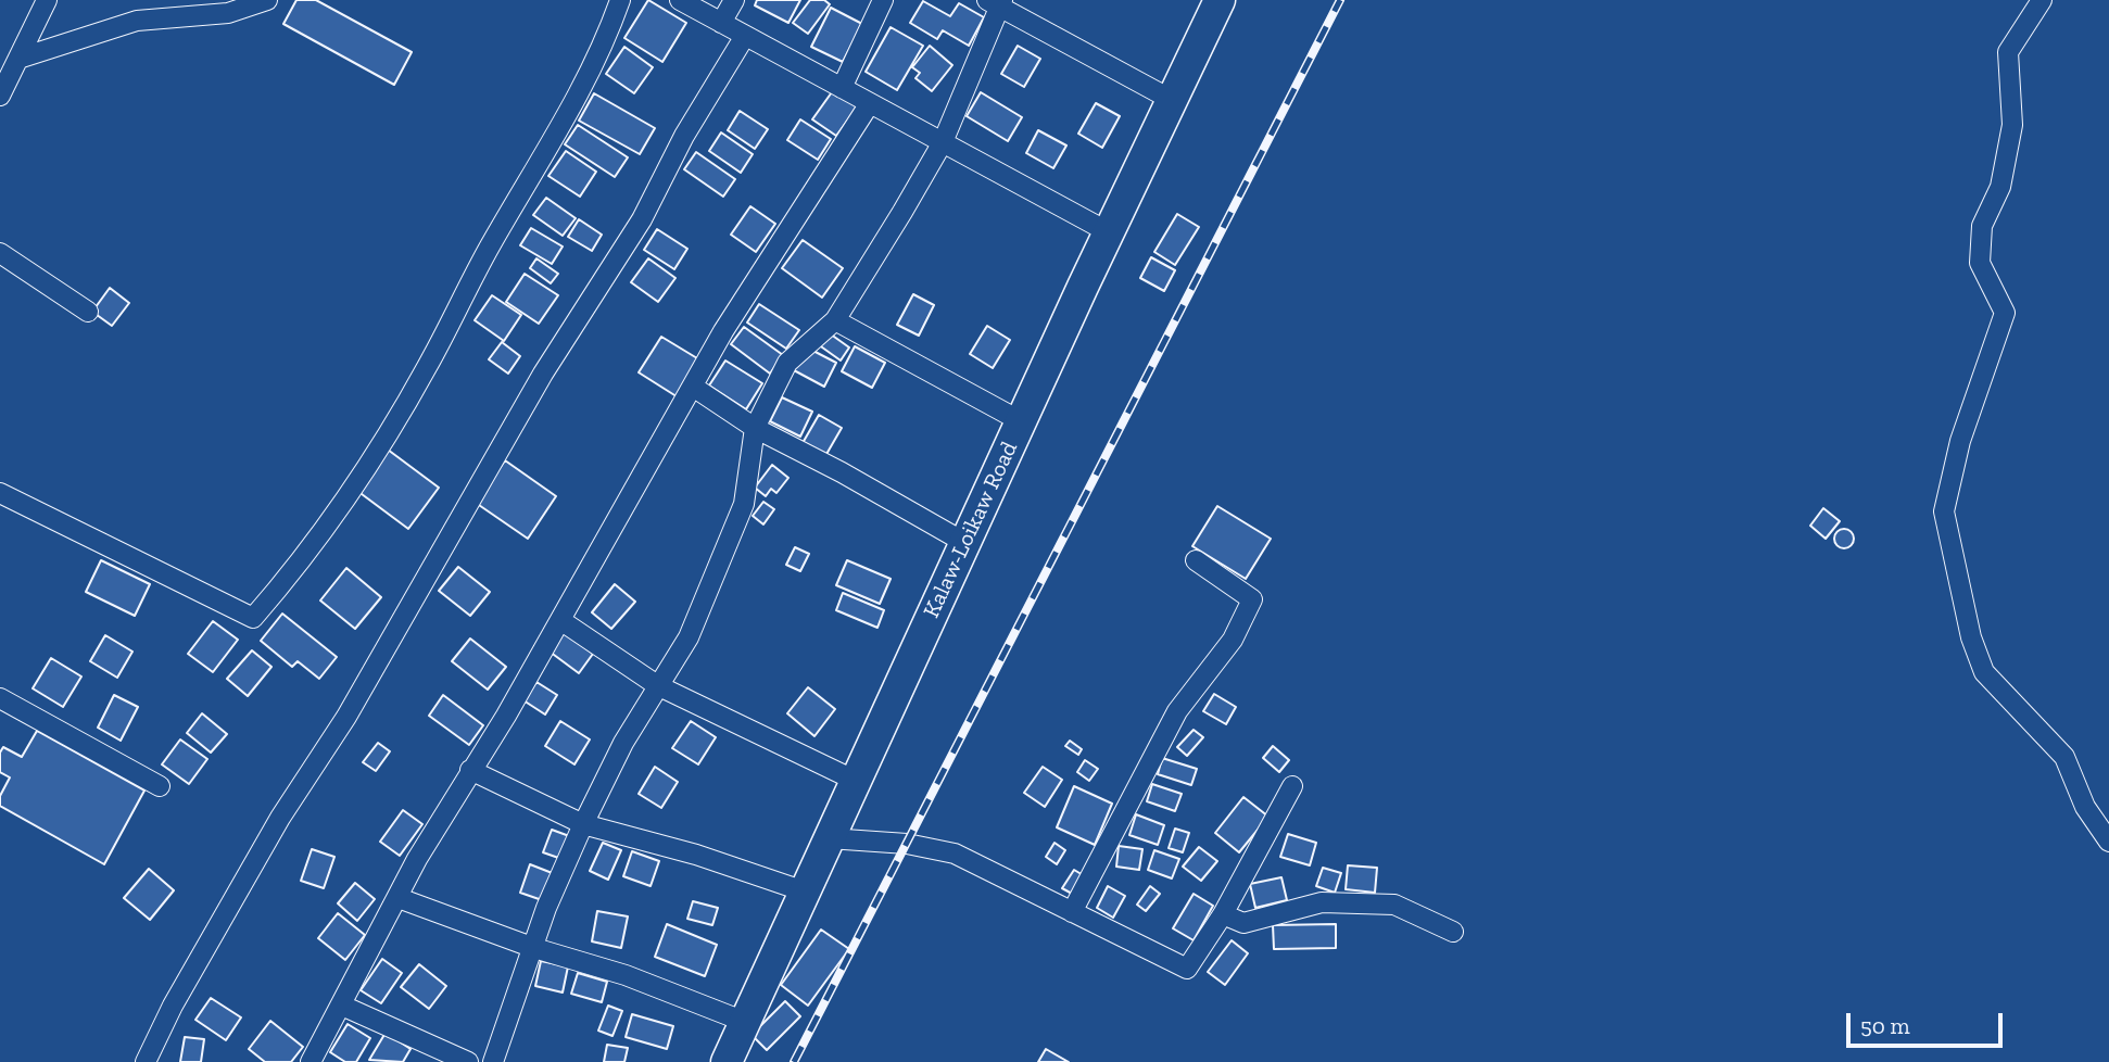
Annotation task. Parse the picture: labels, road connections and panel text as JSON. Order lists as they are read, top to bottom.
{
  "streets": {
    "main road": ["Kalaw-Loikaw Road"]
  },
  "scale_bar": "50 m"
}
